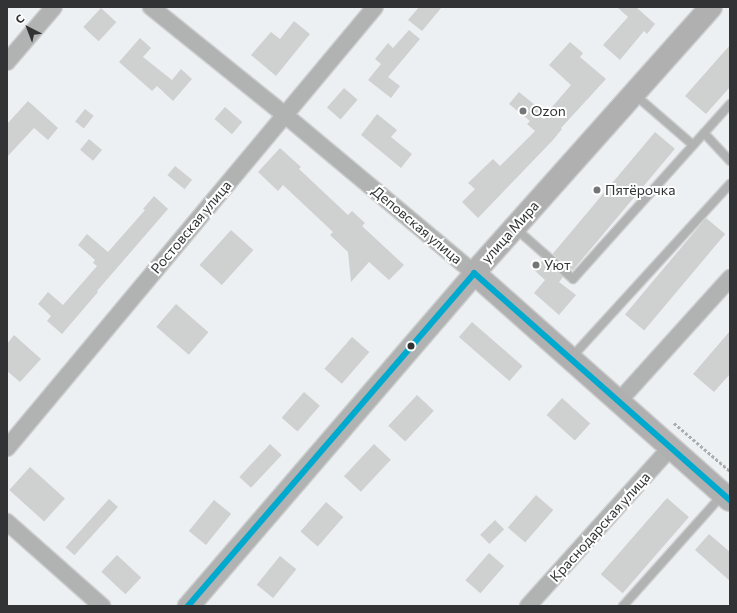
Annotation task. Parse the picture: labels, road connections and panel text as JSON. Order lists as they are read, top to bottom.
{
  "streets": {
    "main road": ["Деповская улица", "улица Мира"],
    "street": ["Ростовская улица", "Краснодарская улица"]
  },
  "crossings": [
    ["Деповская улица", "Ростовская улица"],
    ["Деповская улица", "улица Мира"],
    ["Деповская улица", "Краснодарская улица"]
  ],
  "places": ["Ozon", "Пятёрочка", "Уют"],
  "north": "top left"
}
